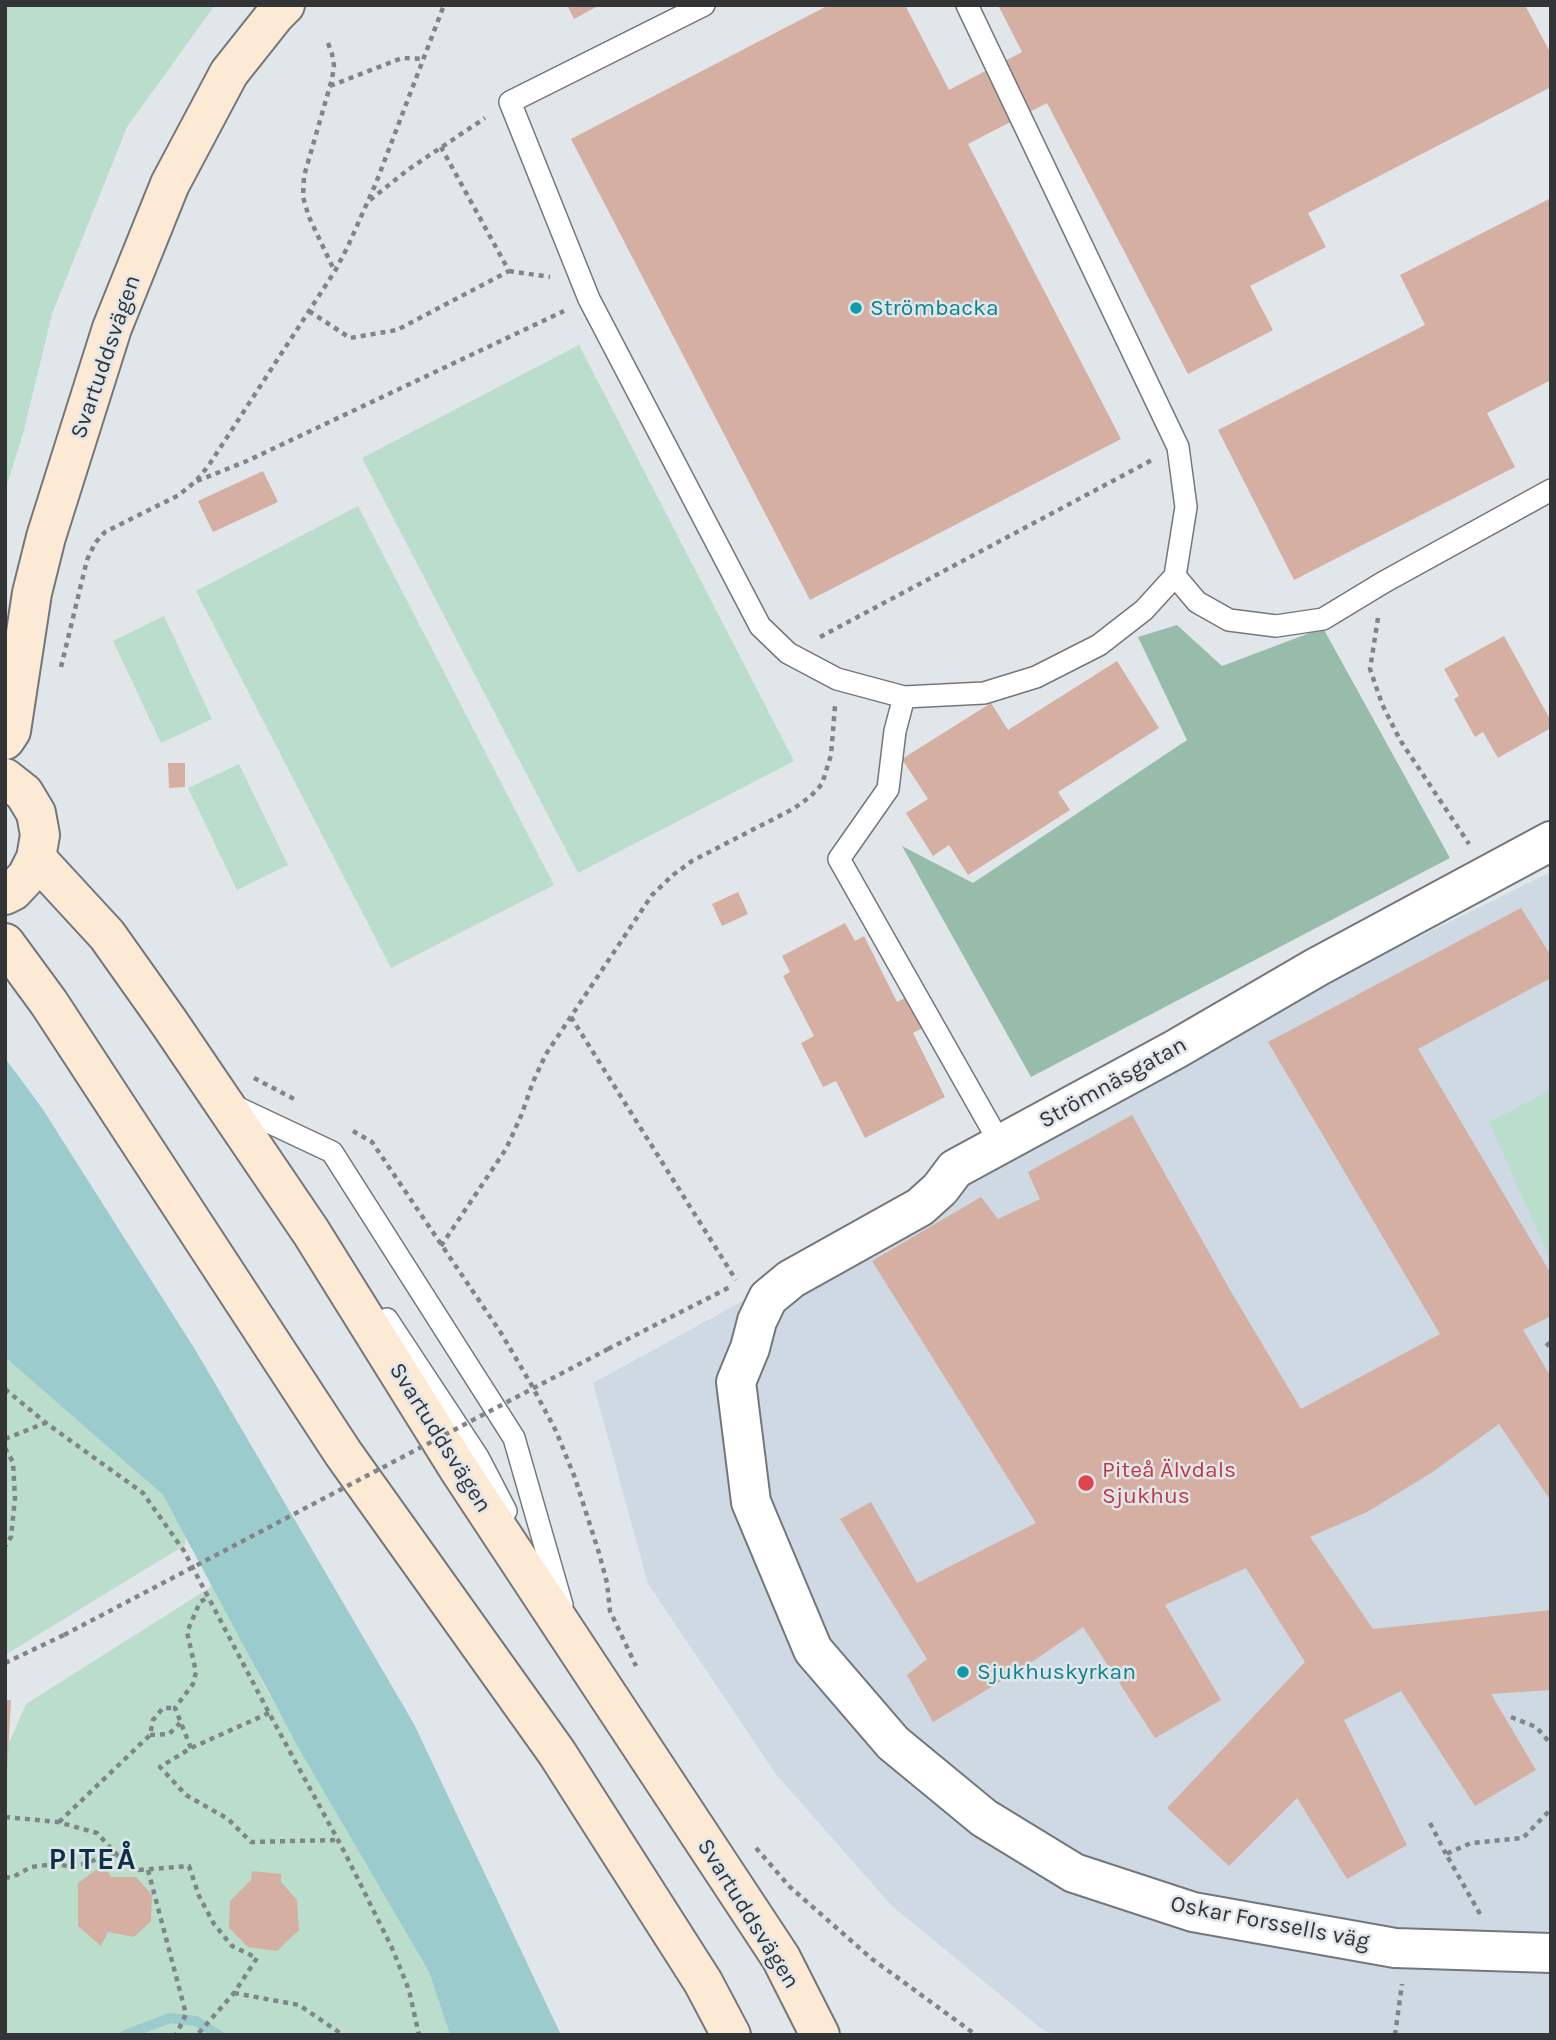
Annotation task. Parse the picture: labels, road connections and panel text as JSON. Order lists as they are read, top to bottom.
{
  "streets": {
    "main road": ["Svartuddsvägen"],
    "street": ["Strömnäsgatan", "Oskar Forssells väg"]
  },
  "crossings": [
    ["Strömnäsgatan", "Oskar Forssells väg"]
  ],
  "districts": ["PITEÅ"],
  "places": ["Strömbacka", "Piteå Älvdals Sjukhus", "Sjukhuskyrkan"]
}
